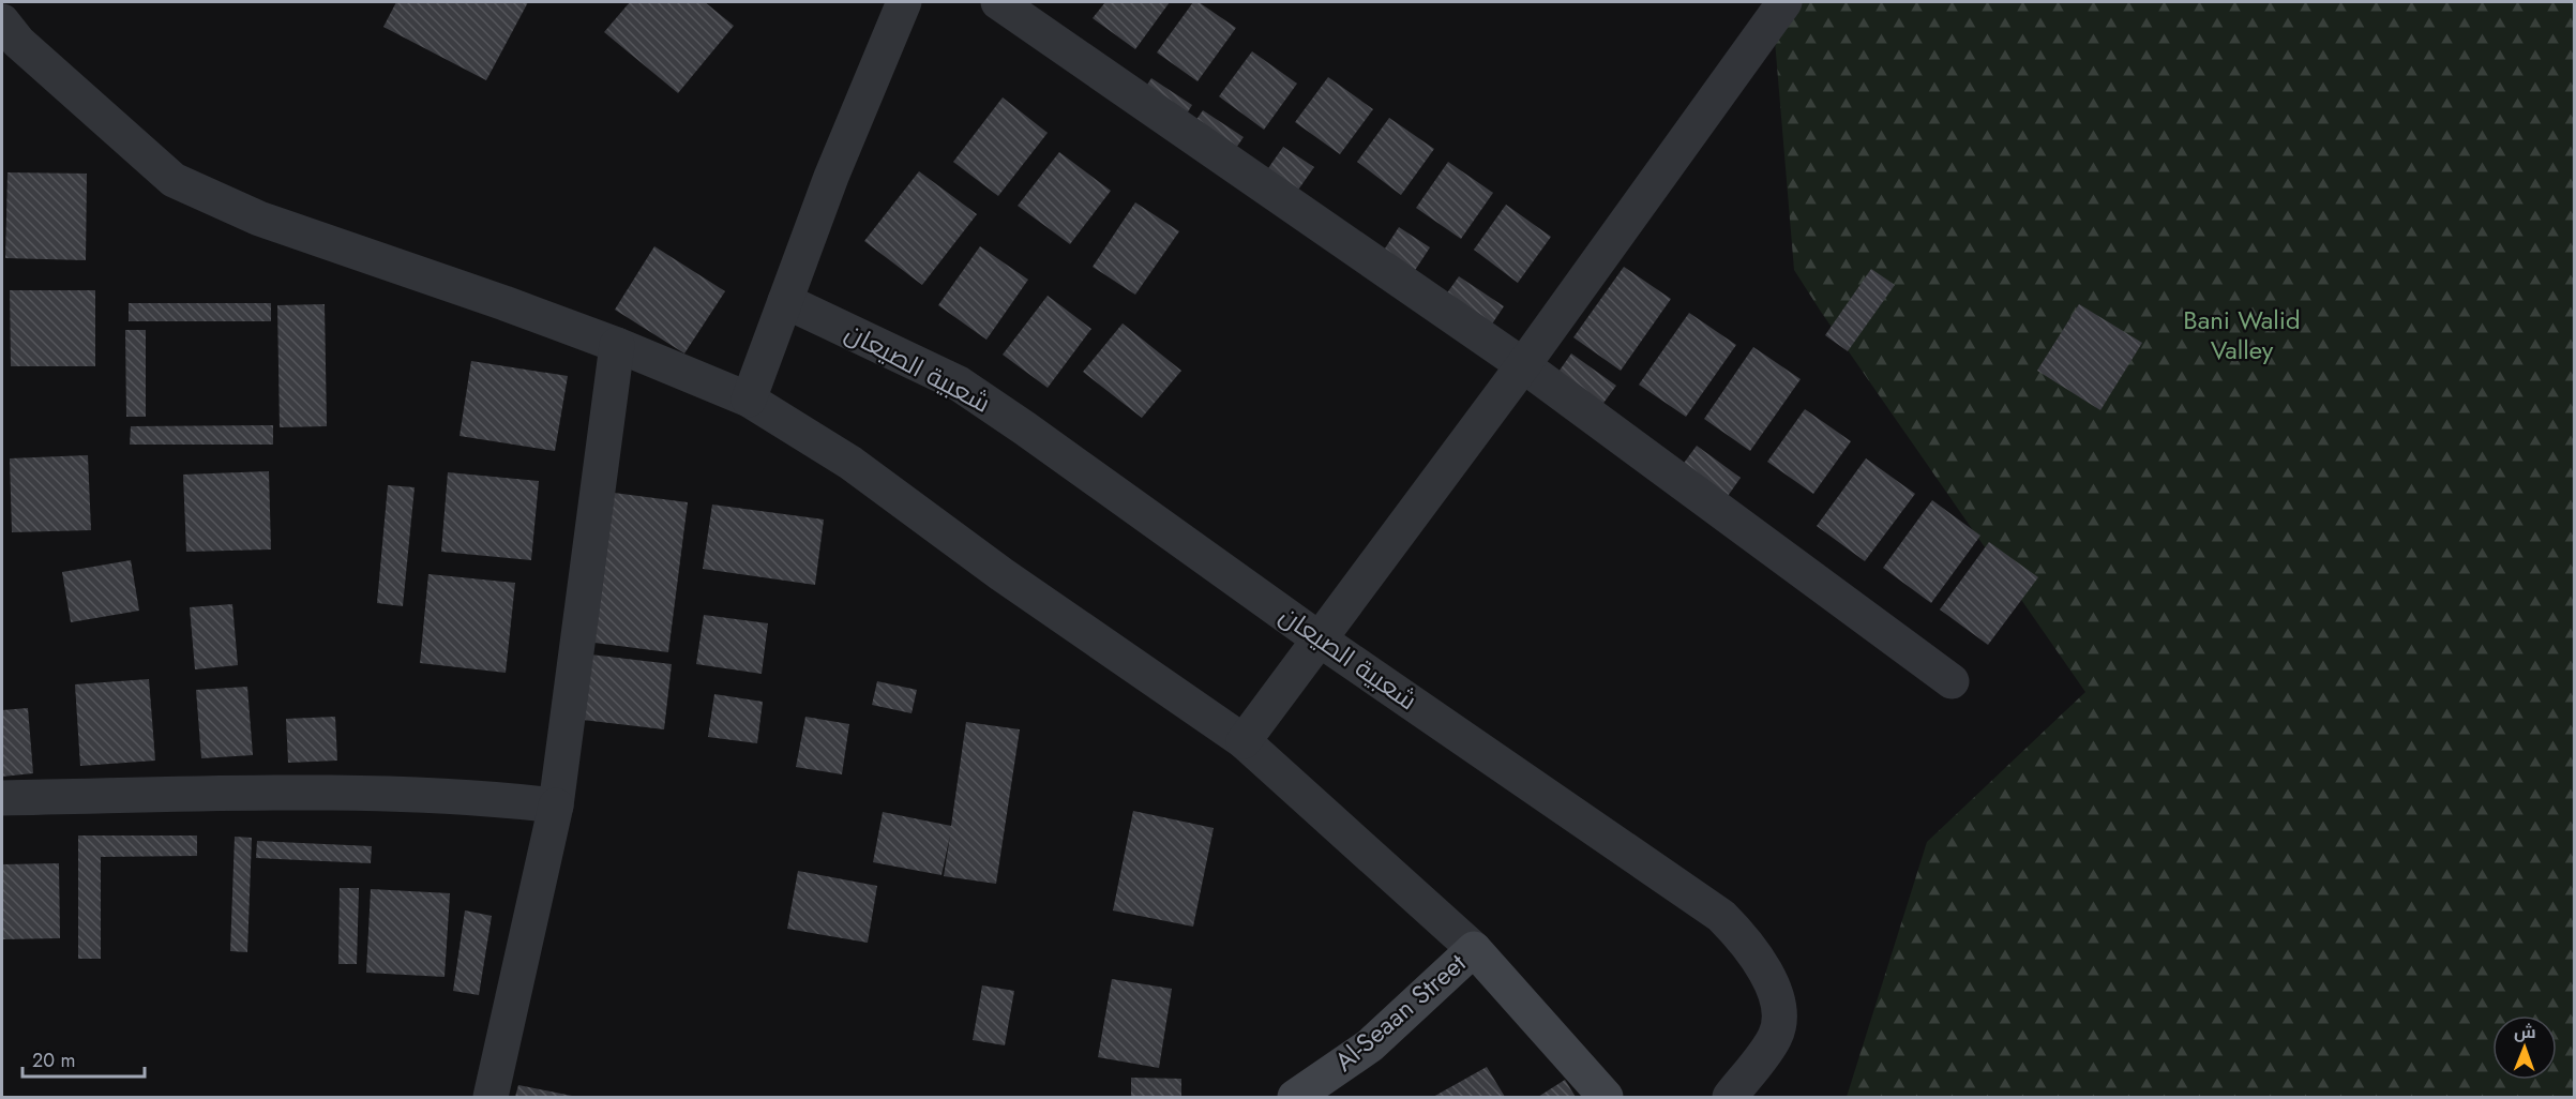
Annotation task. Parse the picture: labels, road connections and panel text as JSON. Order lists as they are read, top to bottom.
{
  "streets": {
    "main road": ["Al-Seaan Street"],
    "street": ["شعبية الصيعان"]
  },
  "parks": ["Bani Walid Valley"],
  "scale_bar": "20 m",
  "north": "top"
}
